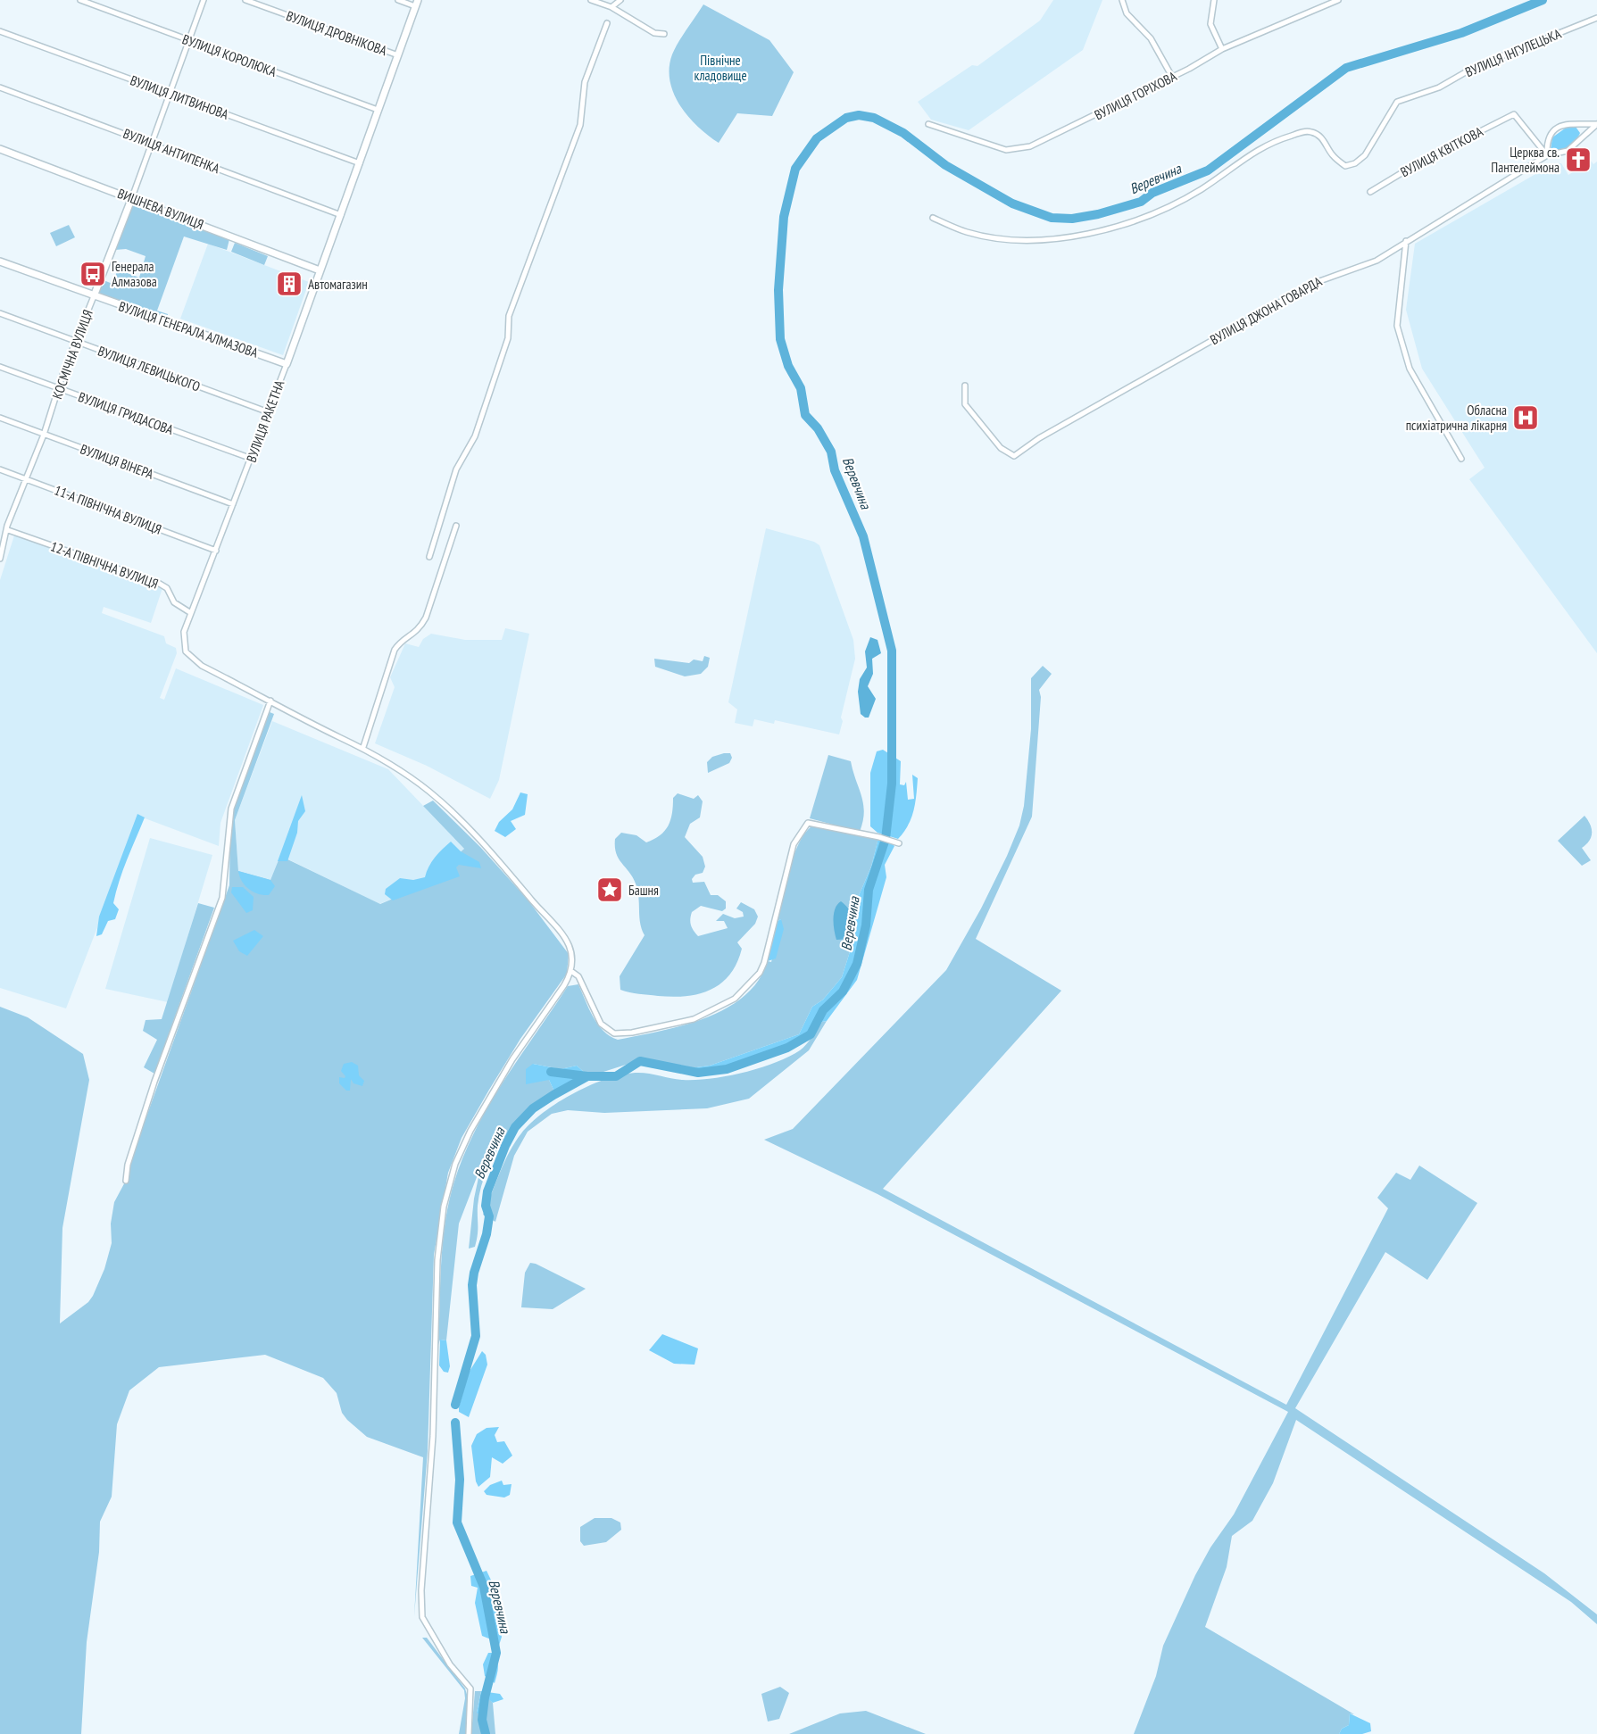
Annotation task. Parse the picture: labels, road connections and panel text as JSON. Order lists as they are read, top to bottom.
{
  "streets": {
    "street": [
      "ВУЛИЦЯ ДРОВНІКОВА",
      "ВУЛИЦЯ ІНГУЛЕЦЬКА",
      "ВУЛИЦЯ КОРОЛЮКА",
      "ВУЛИЦЯ ГОРІХОВА",
      "ВУЛИЦЯ ЛИТВИНОВА",
      "ВУЛИЦЯ АНТИПЕНКА",
      "ВУЛИЦЯ КВІТКОВА",
      "ВИШНЕВА ВУЛИЦЯ",
      "ВУЛИЦЯ ДЖОНА ГОВАРДА",
      "ВУЛИЦЯ ГЕНЕРАЛА АЛМАЗОВА",
      "КОСМІЧНА ВУЛИЦЯ",
      "ВУЛИЦЯ ЛЕВИЦЬКОГО",
      "ВУЛИЦЯ ГРИДАСОВА",
      "ВУЛИЦЯ РАКЕТНА",
      "ВУЛИЦЯ ВІНЕРА",
      "11-А ПІВНІЧНА ВУЛИЦЯ",
      "12-А ПІВНІЧНА ВУЛИЦЯ"
    ]
  },
  "crossings": [
    ["ВУЛИЦЯ ДРОВНІКОВА", "ВУЛИЦЯ РАКЕТНА"],
    ["ВУЛИЦЯ КОРОЛЮКА", "КОСМІЧНА ВУЛИЦЯ"],
    ["ВУЛИЦЯ КОРОЛЮКА", "ВУЛИЦЯ РАКЕТНА"],
    ["ВУЛИЦЯ ЛИТВИНОВА", "КОСМІЧНА ВУЛИЦЯ"],
    ["ВУЛИЦЯ ЛИТВИНОВА", "ВУЛИЦЯ РАКЕТНА"],
    ["ВУЛИЦЯ АНТИПЕНКА", "КОСМІЧНА ВУЛИЦЯ"],
    ["ВУЛИЦЯ АНТИПЕНКА", "ВУЛИЦЯ РАКЕТНА"],
    ["ВУЛИЦЯ КВІТКОВА", "ВУЛИЦЯ ДЖОНА ГОВАРДА"],
    ["ВИШНЕВА ВУЛИЦЯ", "КОСМІЧНА ВУЛИЦЯ"],
    ["ВИШНЕВА ВУЛИЦЯ", "ВУЛИЦЯ РАКЕТНА"],
    ["ВУЛИЦЯ ГЕНЕРАЛА АЛМАЗОВА", "КОСМІЧНА ВУЛИЦЯ"],
    ["ВУЛИЦЯ ГЕНЕРАЛА АЛМАЗОВА", "ВУЛИЦЯ РАКЕТНА"],
    ["КОСМІЧНА ВУЛИЦЯ", "ВУЛИЦЯ ЛЕВИЦЬКОГО"],
    ["КОСМІЧНА ВУЛИЦЯ", "ВУЛИЦЯ ГРИДАСОВА"],
    ["КОСМІЧНА ВУЛИЦЯ", "ВУЛИЦЯ ВІНЕРА"],
    ["КОСМІЧНА ВУЛИЦЯ", "11-А ПІВНІЧНА ВУЛИЦЯ"],
    ["КОСМІЧНА ВУЛИЦЯ", "12-А ПІВНІЧНА ВУЛИЦЯ"],
    ["ВУЛИЦЯ ЛЕВИЦЬКОГО", "ВУЛИЦЯ РАКЕТНА"],
    ["ВУЛИЦЯ ГРИДАСОВА", "ВУЛИЦЯ РАКЕТНА"],
    ["ВУЛИЦЯ РАКЕТНА", "ВУЛИЦЯ ВІНЕРА"],
    ["ВУЛИЦЯ РАКЕТНА", "11-А ПІВНІЧНА ВУЛИЦЯ"],
    ["ВУЛИЦЯ РАКЕТНА", "12-А ПІВНІЧНА ВУЛИЦЯ"]
  ],
  "water": ["Веревчина"],
  "parks": ["Північне кладовище"],
  "places": {
    "church": ["Церква св. Пантелеймона"],
    "bus stop": ["Генерала Алмазова"],
    "building": ["Автомагазин"],
    "hospital": ["Обласна психіатрична лікарня"],
    "place": ["Башня"]
  }
}
